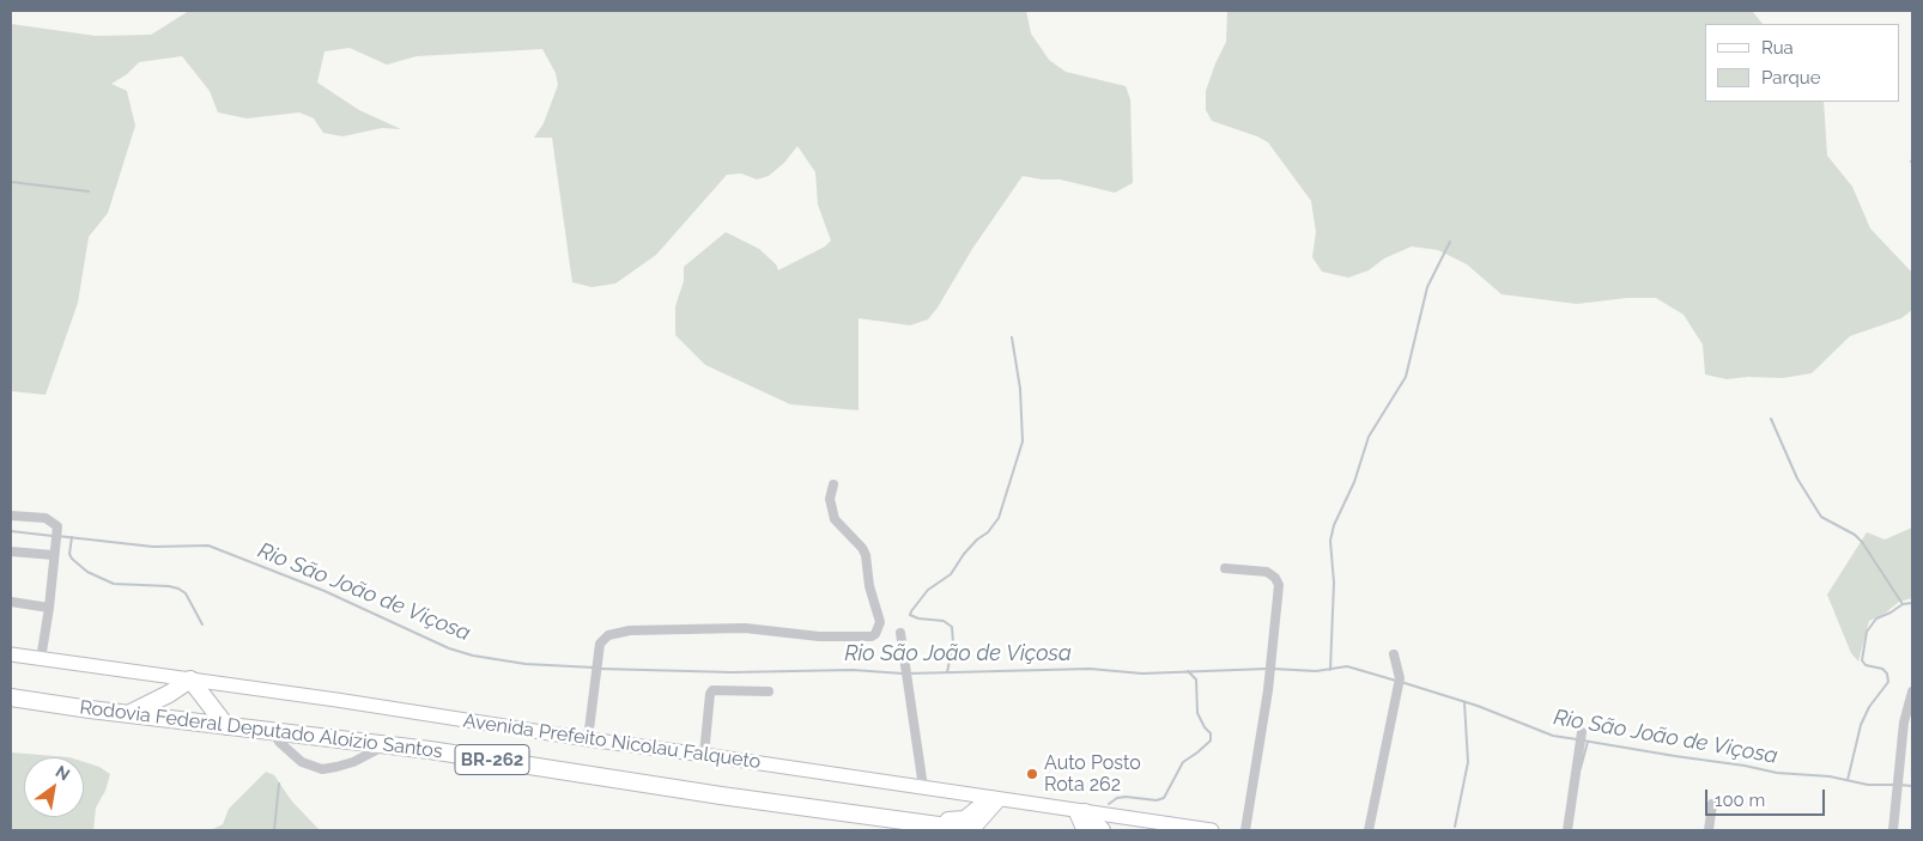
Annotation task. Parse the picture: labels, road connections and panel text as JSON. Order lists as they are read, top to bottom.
{
  "streets": {
    "highway": ["Rodovia Federal Deputado Aloízio Santos", "BR-262"],
    "street": ["Avenida Prefeito Nicolau Falqueto"]
  },
  "water": ["Rio São João de Viçosa"],
  "places": ["Auto Posto Rota 262"],
  "legend": ["Rua", "Parque"],
  "scale_bar": "100 m",
  "north": "top right"
}
